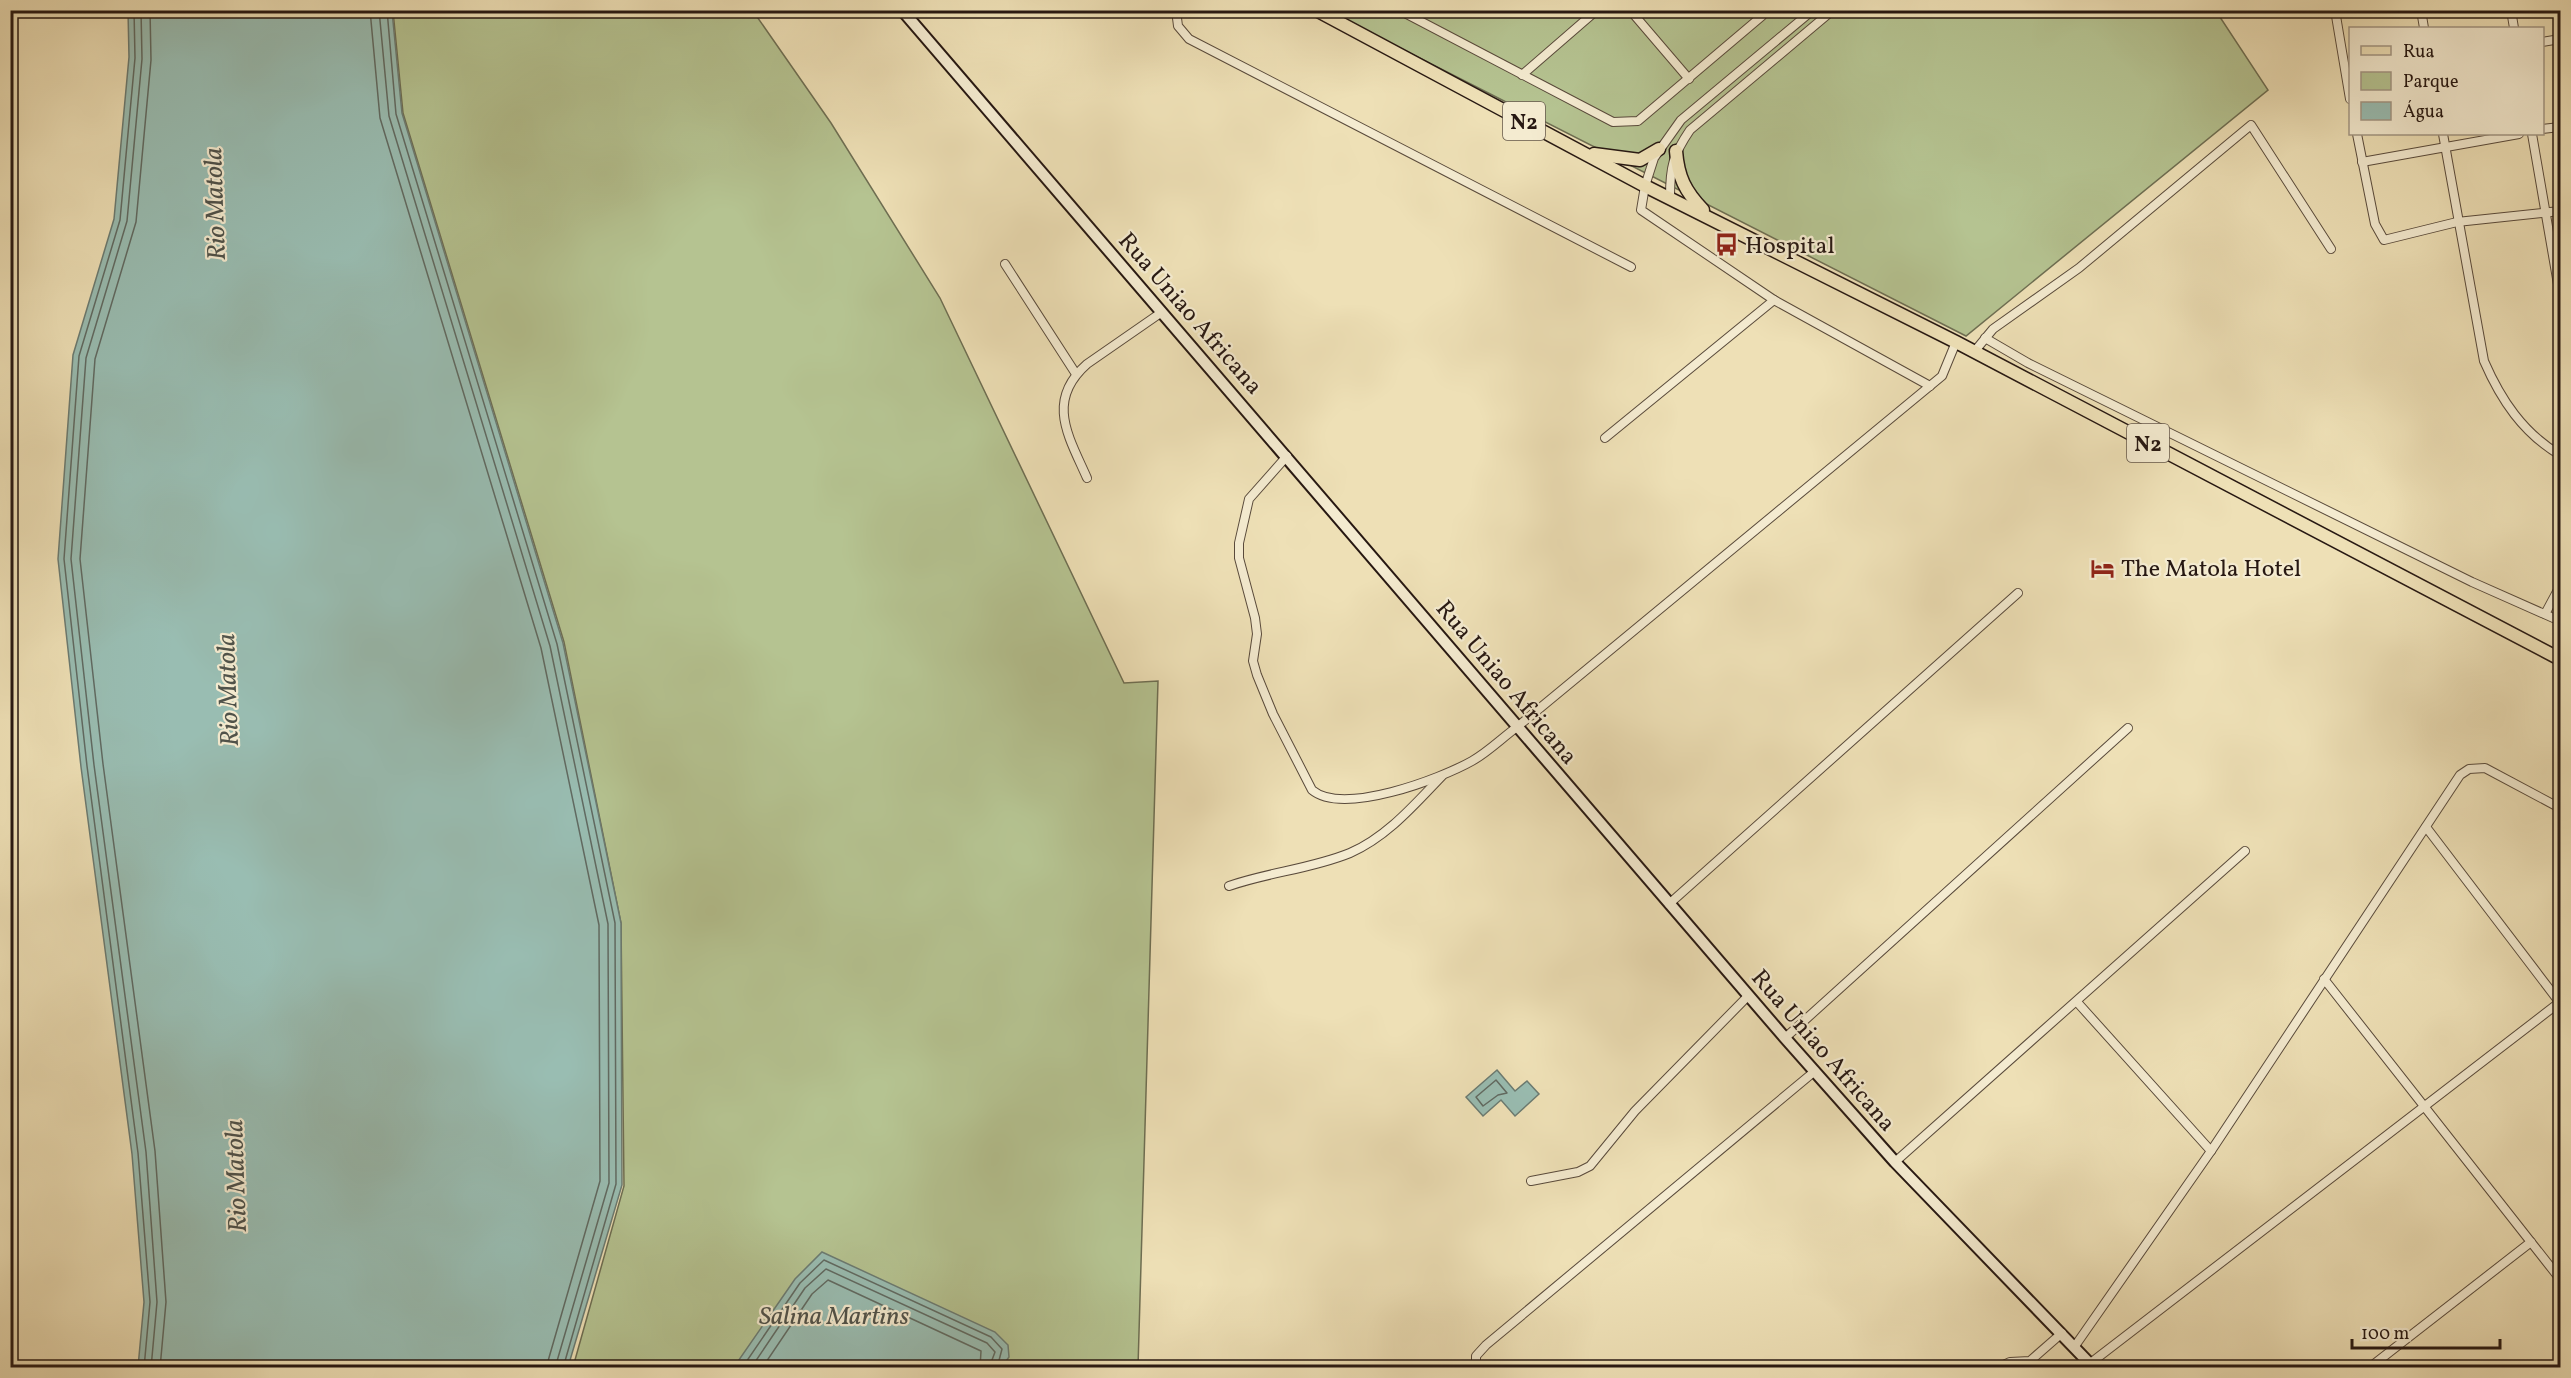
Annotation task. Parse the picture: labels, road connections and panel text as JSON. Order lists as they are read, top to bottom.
{
  "streets": {
    "main road": ["N2", "Rua Uniao Africana"]
  },
  "water": ["Rio Matola", "Salina Martins"],
  "places": {
    "bus stop": ["Hospital"],
    "hotel": ["The Matola Hotel"]
  },
  "legend": ["Rua", "Parque", "Água"],
  "scale_bar": "100 m"
}
